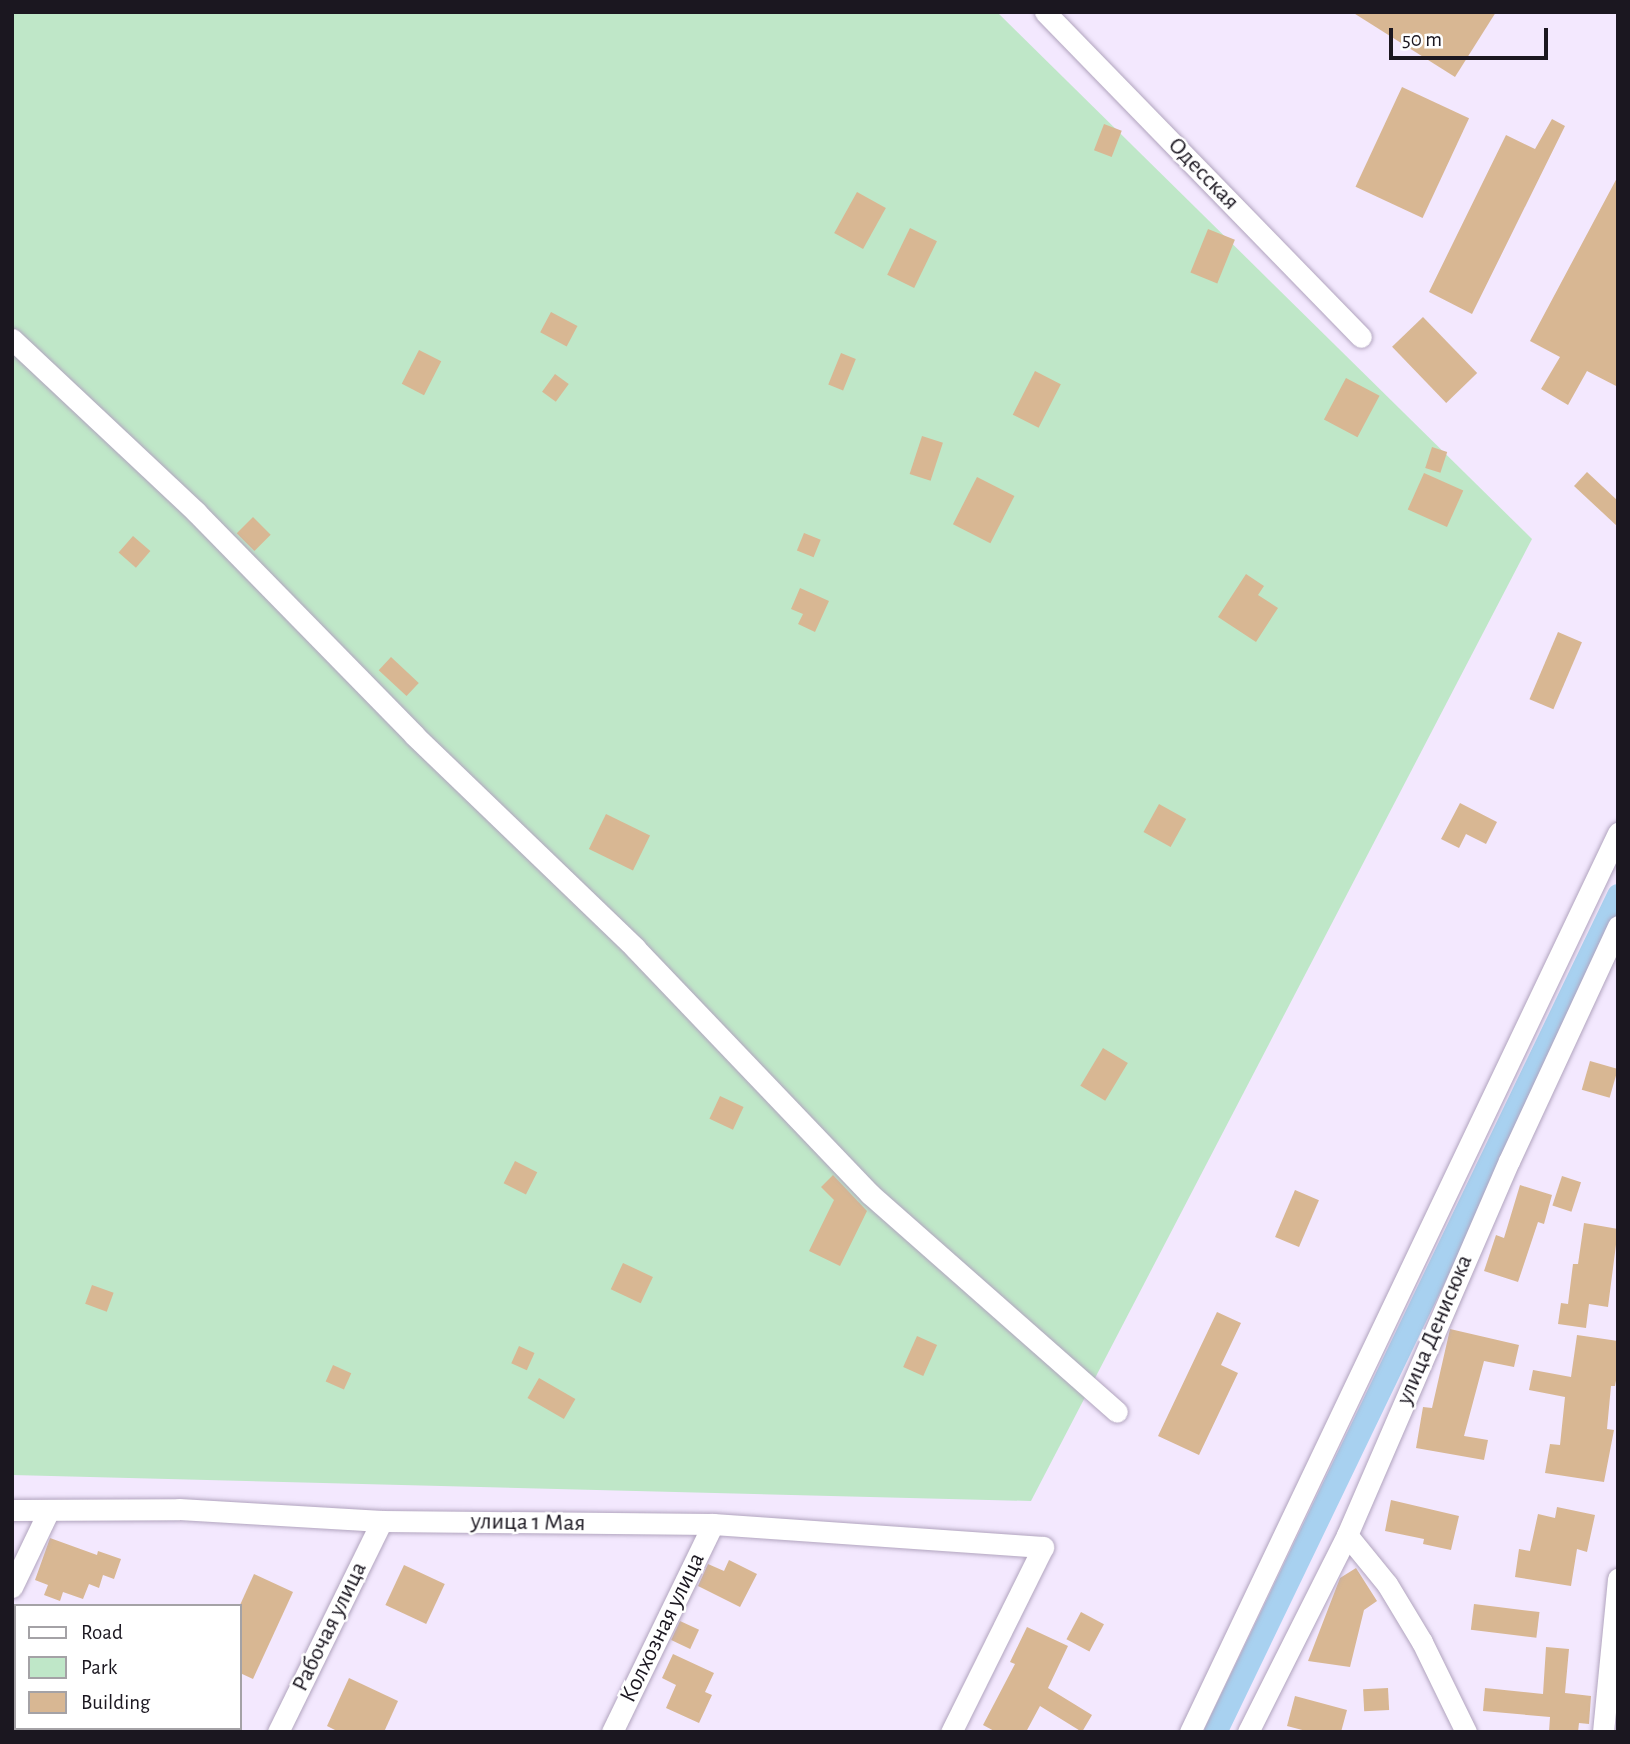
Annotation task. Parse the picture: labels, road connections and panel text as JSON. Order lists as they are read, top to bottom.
{
  "streets": {
    "street": [
      "Одесская",
      "улица Денисюка",
      "улица 1 Мая",
      "Рабочая улица",
      "Колхозная улица"
    ]
  },
  "crossings": [
    ["улица 1 Мая", "Рабочая улица"],
    ["улица 1 Мая", "Колхозная улица"]
  ],
  "legend": ["Road", "Park", "Building"],
  "scale_bar": "50 m"
}
